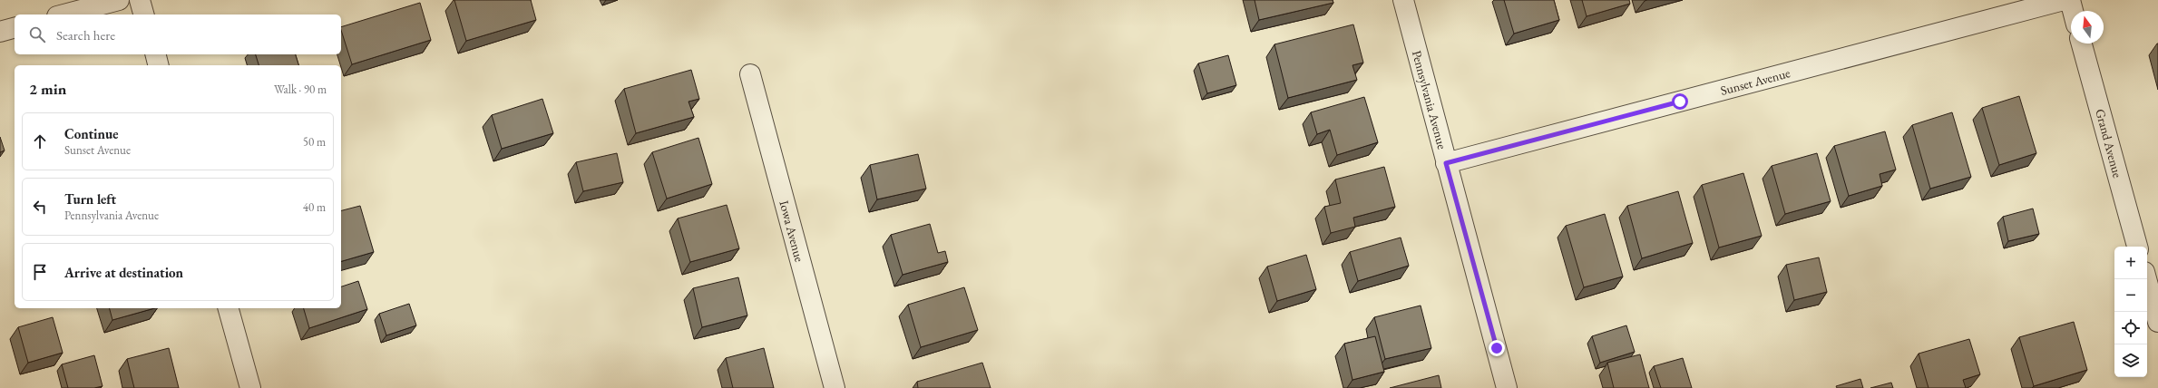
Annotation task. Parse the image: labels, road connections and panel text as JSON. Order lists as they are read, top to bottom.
{
  "streets": {
    "street": [
      "Sunset Avenue",
      "Pennsylvania Avenue",
      "Grand Avenue",
      "Iowa Avenue"
    ]
  },
  "crossings": [
    ["Sunset Avenue", "Pennsylvania Avenue"]
  ],
  "north": "top",
  "page": {
    "search": "Search here",
    "heading": ["2 min", "Walk · 90 m"],
    "list": [
      ["Continue", "Sunset Avenue", "50 m"],
      ["Turn left", "Pennsylvania Avenue", "40 m"],
      "Arrive at destination"
    ],
    "map_buttons": ["+", "−"]
  }
}
